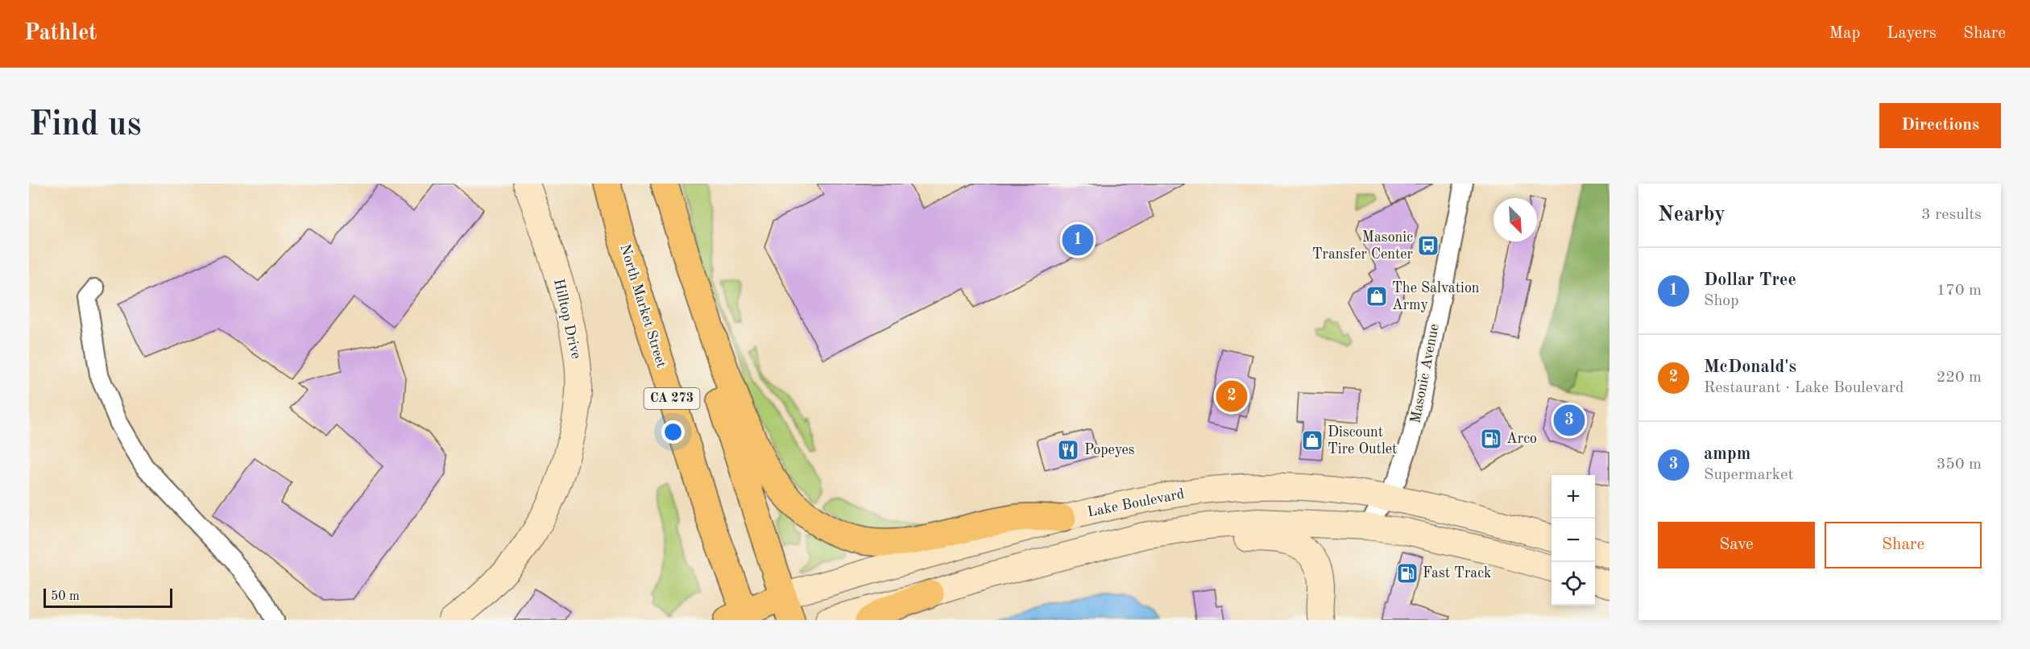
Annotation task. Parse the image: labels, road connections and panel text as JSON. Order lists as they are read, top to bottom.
{
  "streets": {
    "main road": [
      "North Market Street",
      "Hilltop Drive",
      "CA 273",
      "Lake Boulevard"
    ],
    "street": ["Masonic Avenue"]
  },
  "crossings": [
    ["North Market Street", "Lake Boulevard"],
    ["Masonic Avenue", "Lake Boulevard"],
    ["CA 273", "Lake Boulevard"]
  ],
  "places": {
    "bus stop": ["Masonic Transfer Center"],
    "shop": ["The Salvation Army", "Discount Tire Outlet"],
    "fuel station": ["Arco", "Fast Track"],
    "restaurant": ["Popeyes"]
  },
  "scale_bar": "50 m",
  "north": "bottom right",
  "page": {
    "header": "Pathlet",
    "nav": ["Map", "Layers", "Share"],
    "buttons": [
      "Directions",
      ["Save", "Share"]
    ],
    "title": "Find us",
    "heading": ["Nearby", "3 results"],
    "pins": ["1", "2", "3"],
    "list": [
      {
        "mark": "1",
        "name": "Dollar Tree",
        "note": "Shop",
        "value": "170 m"
      },
      {
        "mark": "2",
        "name": "McDonald's",
        "note": "Restaurant · Lake Boulevard",
        "value": "220 m"
      },
      {
        "mark": "3",
        "name": "ampm",
        "note": "Supermarket",
        "value": "350 m"
      }
    ],
    "map_buttons": ["+", "−"],
    "scale": "50 m"
  }
}
